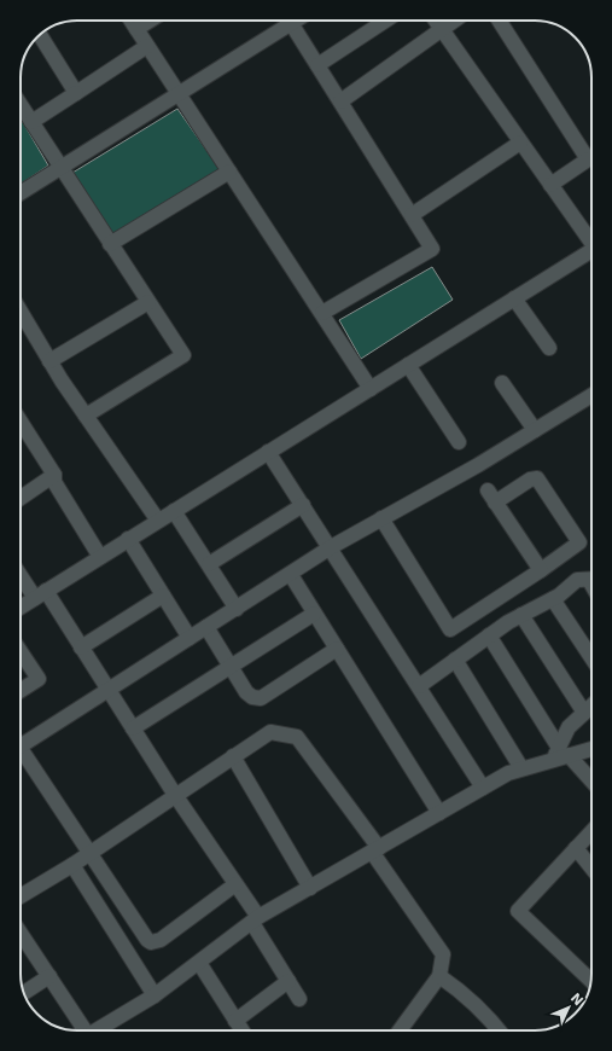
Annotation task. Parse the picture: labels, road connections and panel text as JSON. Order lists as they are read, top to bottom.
{
  "north": "top right"
}
